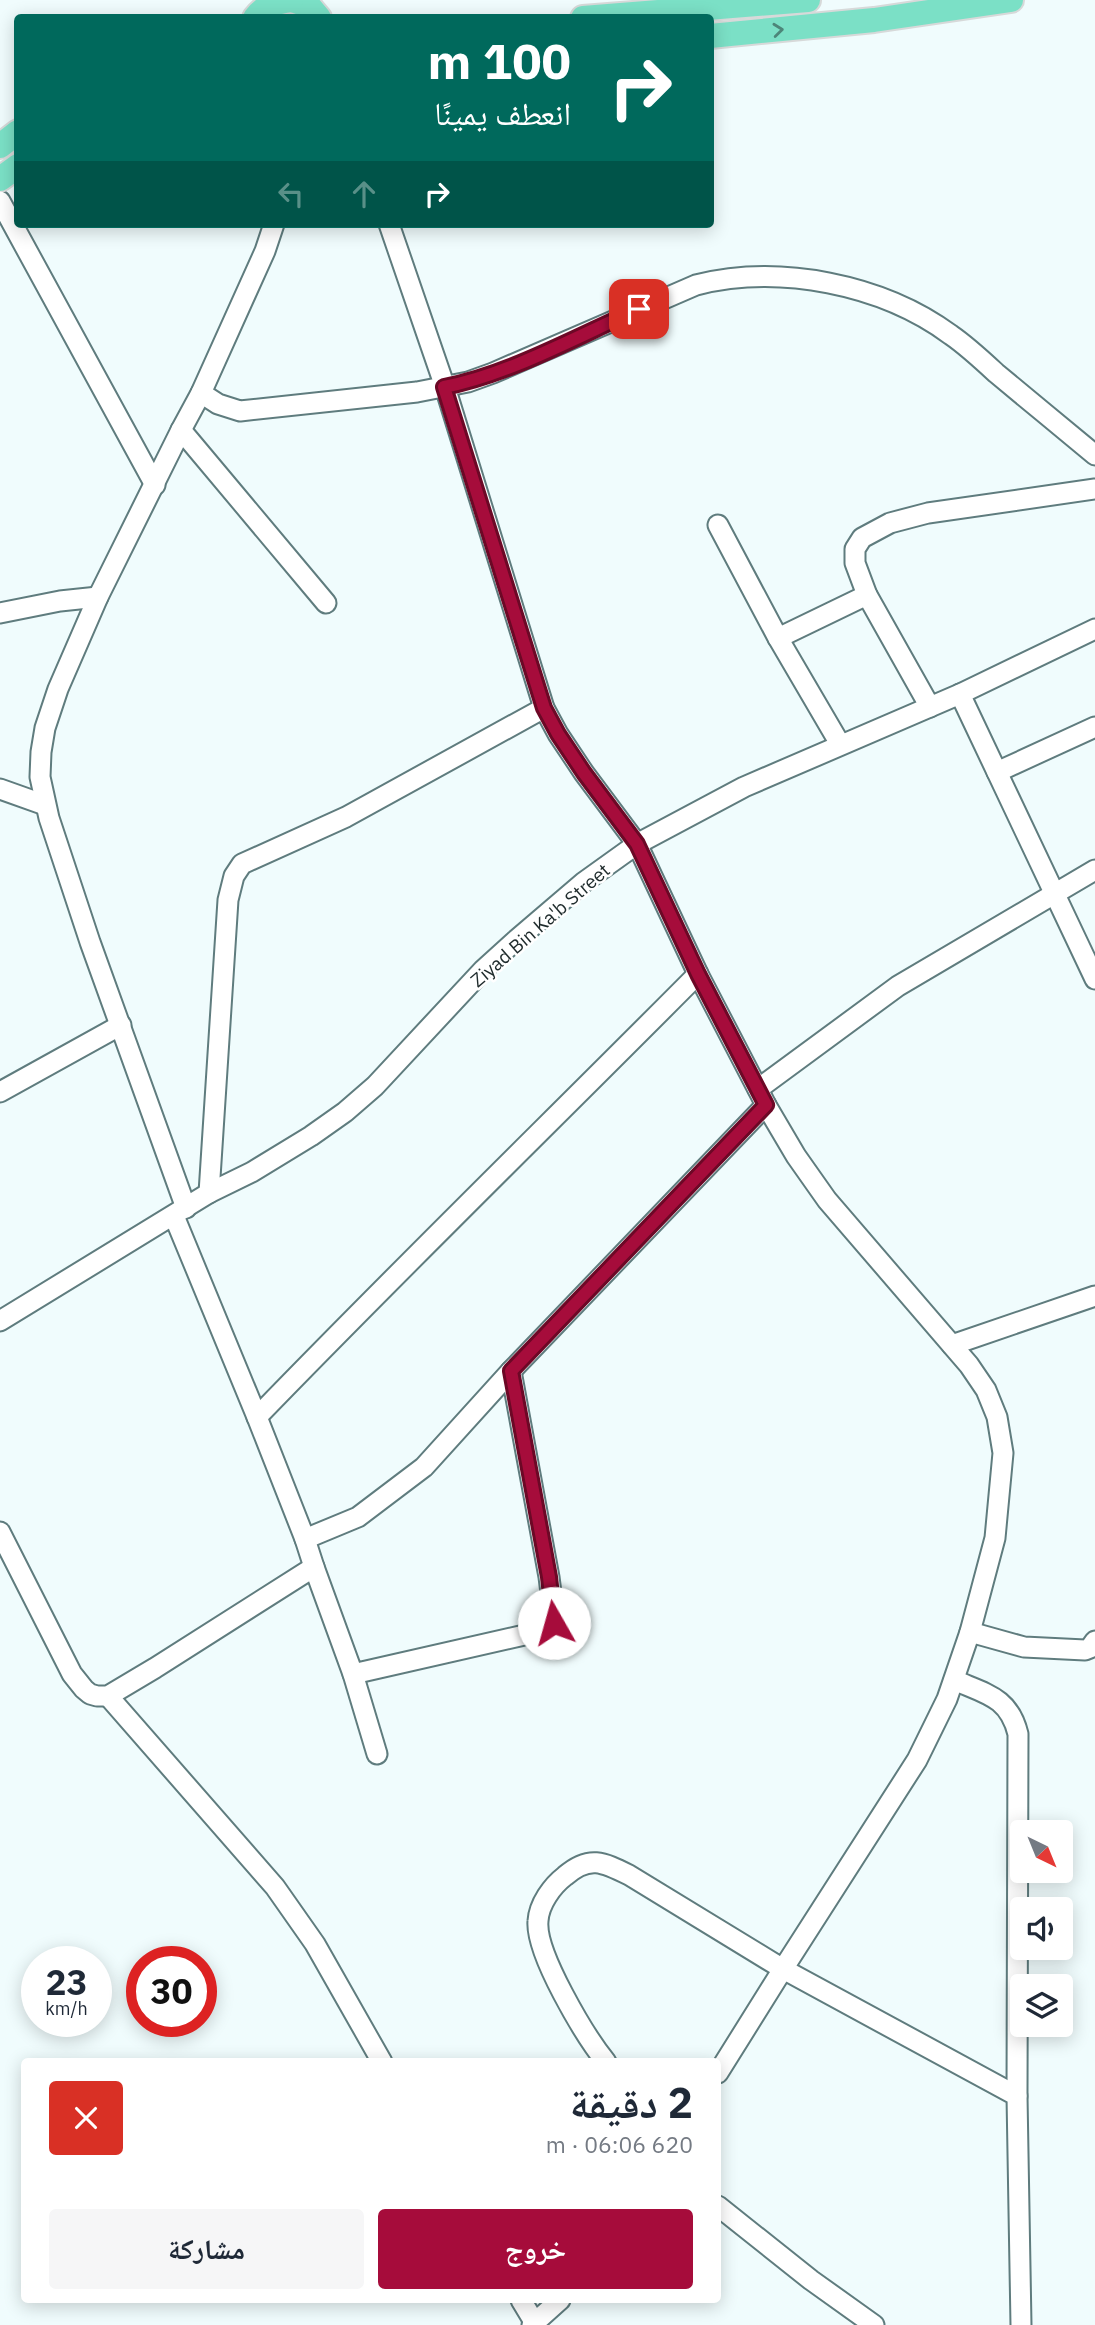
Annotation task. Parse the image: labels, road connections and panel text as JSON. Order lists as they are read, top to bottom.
{
  "streets": {
    "street": ["Ziyad Bin Ka'b Street"]
  },
  "north": "bottom right",
  "page": {
    "turn": ["100 m", "انعطف يمينًا"],
    "speed": "23 km/h",
    "limit": "30",
    "heading": ["2 دقيقة", "620 m · 06:06"],
    "buttons": ["خروج", "مشاركة"]
  }
}
